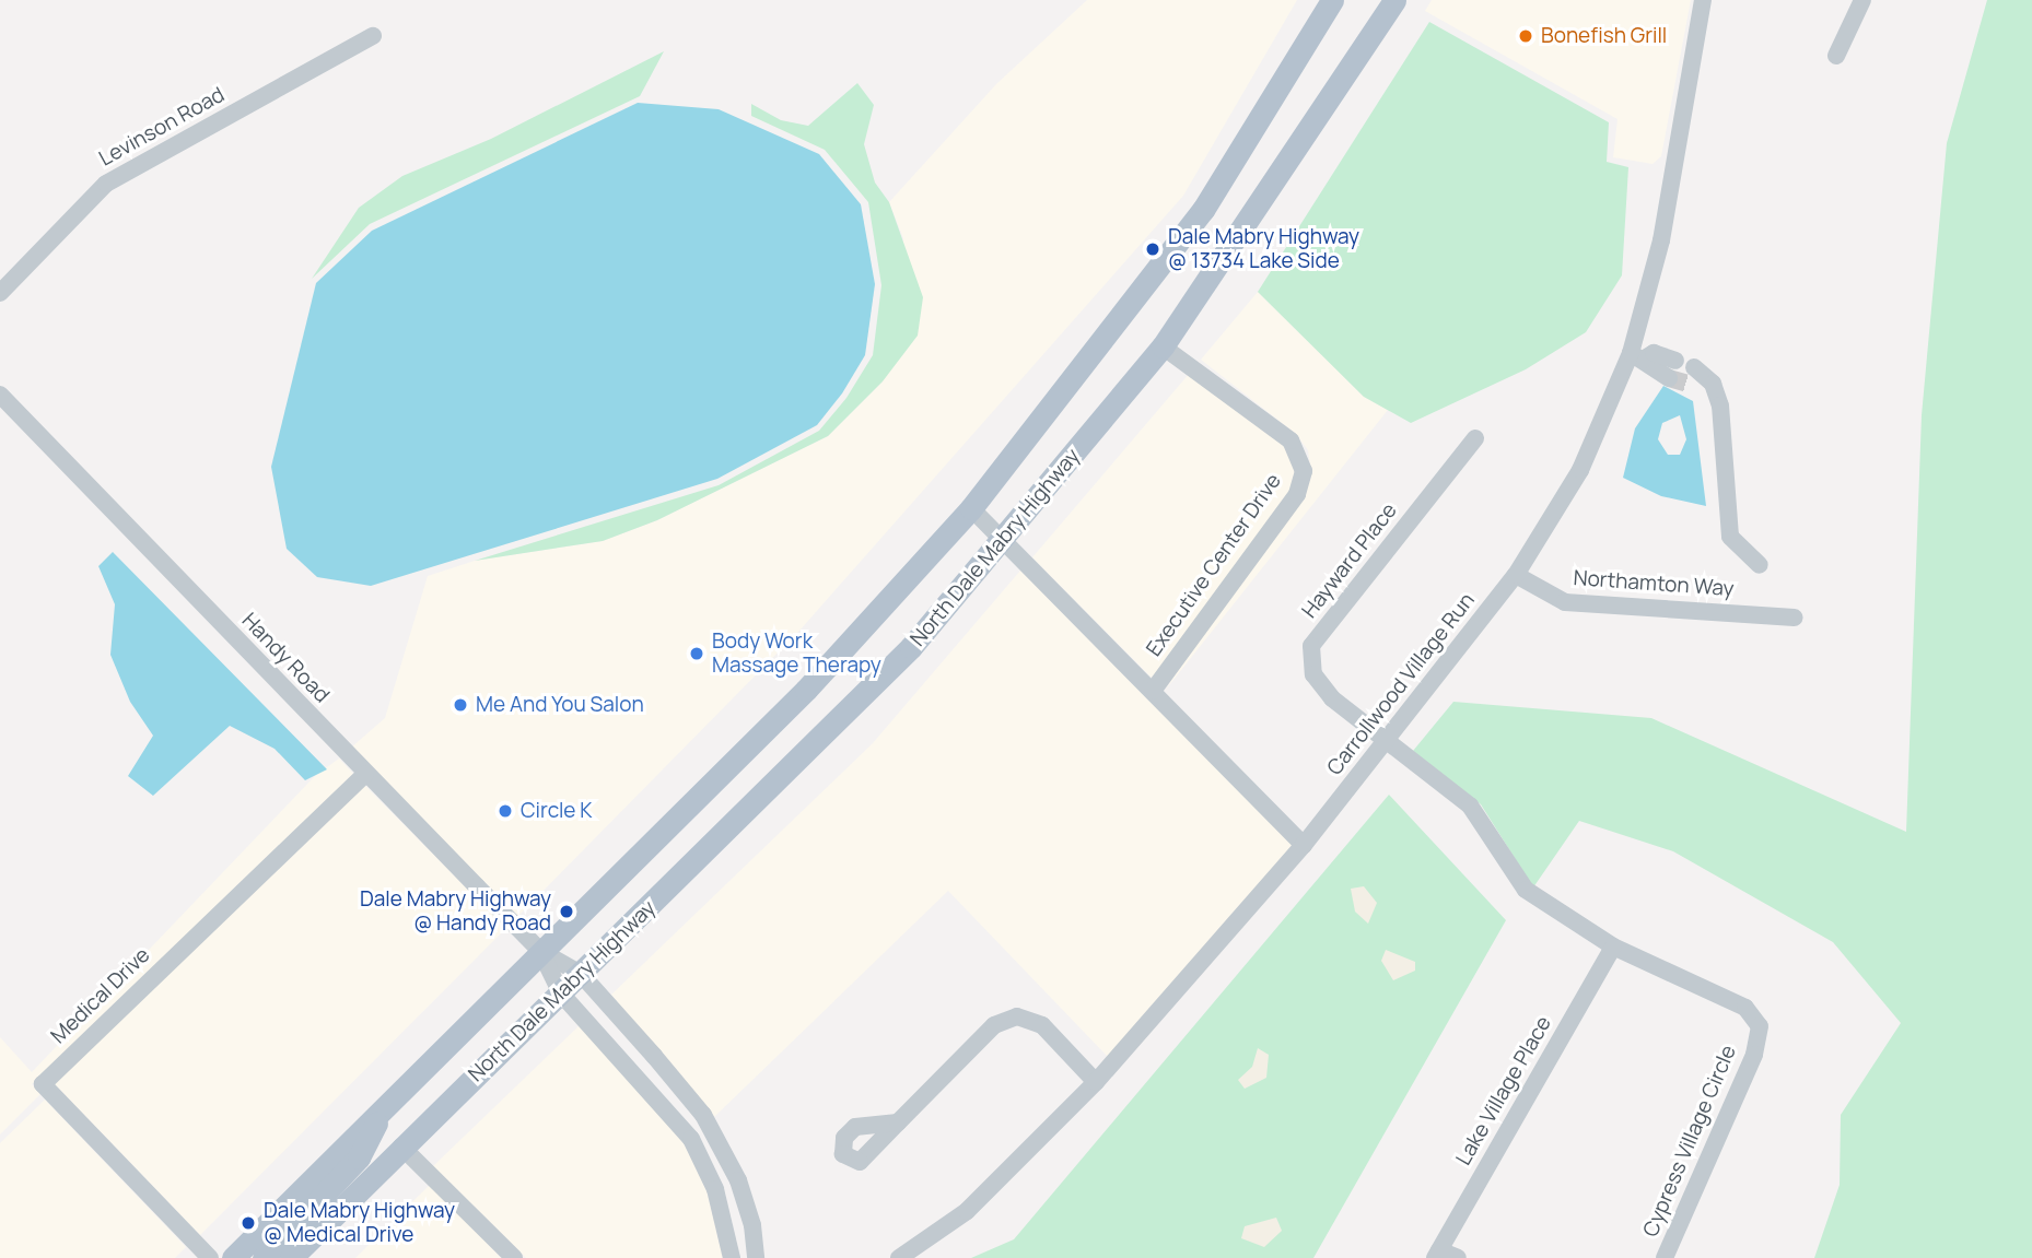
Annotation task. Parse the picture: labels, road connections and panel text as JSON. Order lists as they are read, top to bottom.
{
  "streets": {
    "main road": ["North Dale Mabry Highway"],
    "street": [
      "Levinson Road",
      "Hayward Place",
      "Executive Center Drive",
      "Northamton Way",
      "Handy Road",
      "Carrollwood Village Run",
      "Medical Drive",
      "Lake Village Place",
      "Cypress Village Circle"
    ]
  },
  "crossings": [
    ["North Dale Mabry Highway", "Executive Center Drive"],
    ["North Dale Mabry Highway", "Handy Road"],
    ["Hayward Place", "Carrollwood Village Run"],
    ["Hayward Place", "Cypress Village Circle"],
    ["Executive Center Drive", "Carrollwood Village Run"],
    ["Northamton Way", "Carrollwood Village Run"],
    ["Handy Road", "Medical Drive"],
    ["Lake Village Place", "Cypress Village Circle"]
  ],
  "places": [
    "Bonefish Grill",
    "Dale Mabry Highway @ 13734 Lake Side",
    "Body Work Massage Therapy",
    "Me And You Salon",
    "Circle K",
    "Dale Mabry Highway @ Handy Road",
    "Dale Mabry Highway @ Medical Drive"
  ]
}
